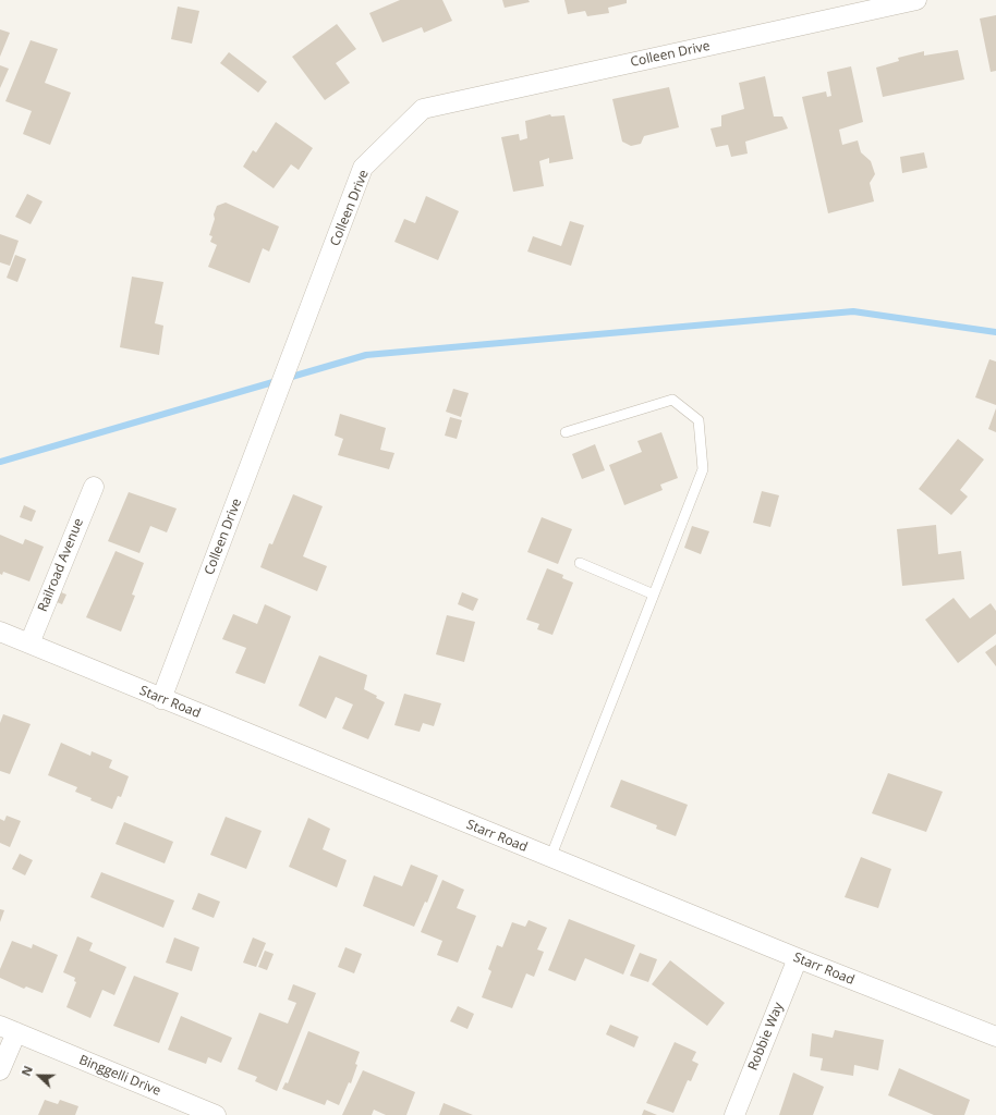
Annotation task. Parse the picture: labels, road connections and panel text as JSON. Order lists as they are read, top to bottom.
{
  "streets": {
    "street": [
      "Colleen Drive",
      "Railroad Avenue",
      "Starr Road",
      "Robbie Way",
      "Binggelli Drive"
    ]
  },
  "crossings": [
    ["Colleen Drive", "Starr Road"],
    ["Railroad Avenue", "Starr Road"],
    ["Starr Road", "Robbie Way"]
  ],
  "north": "left"
}
